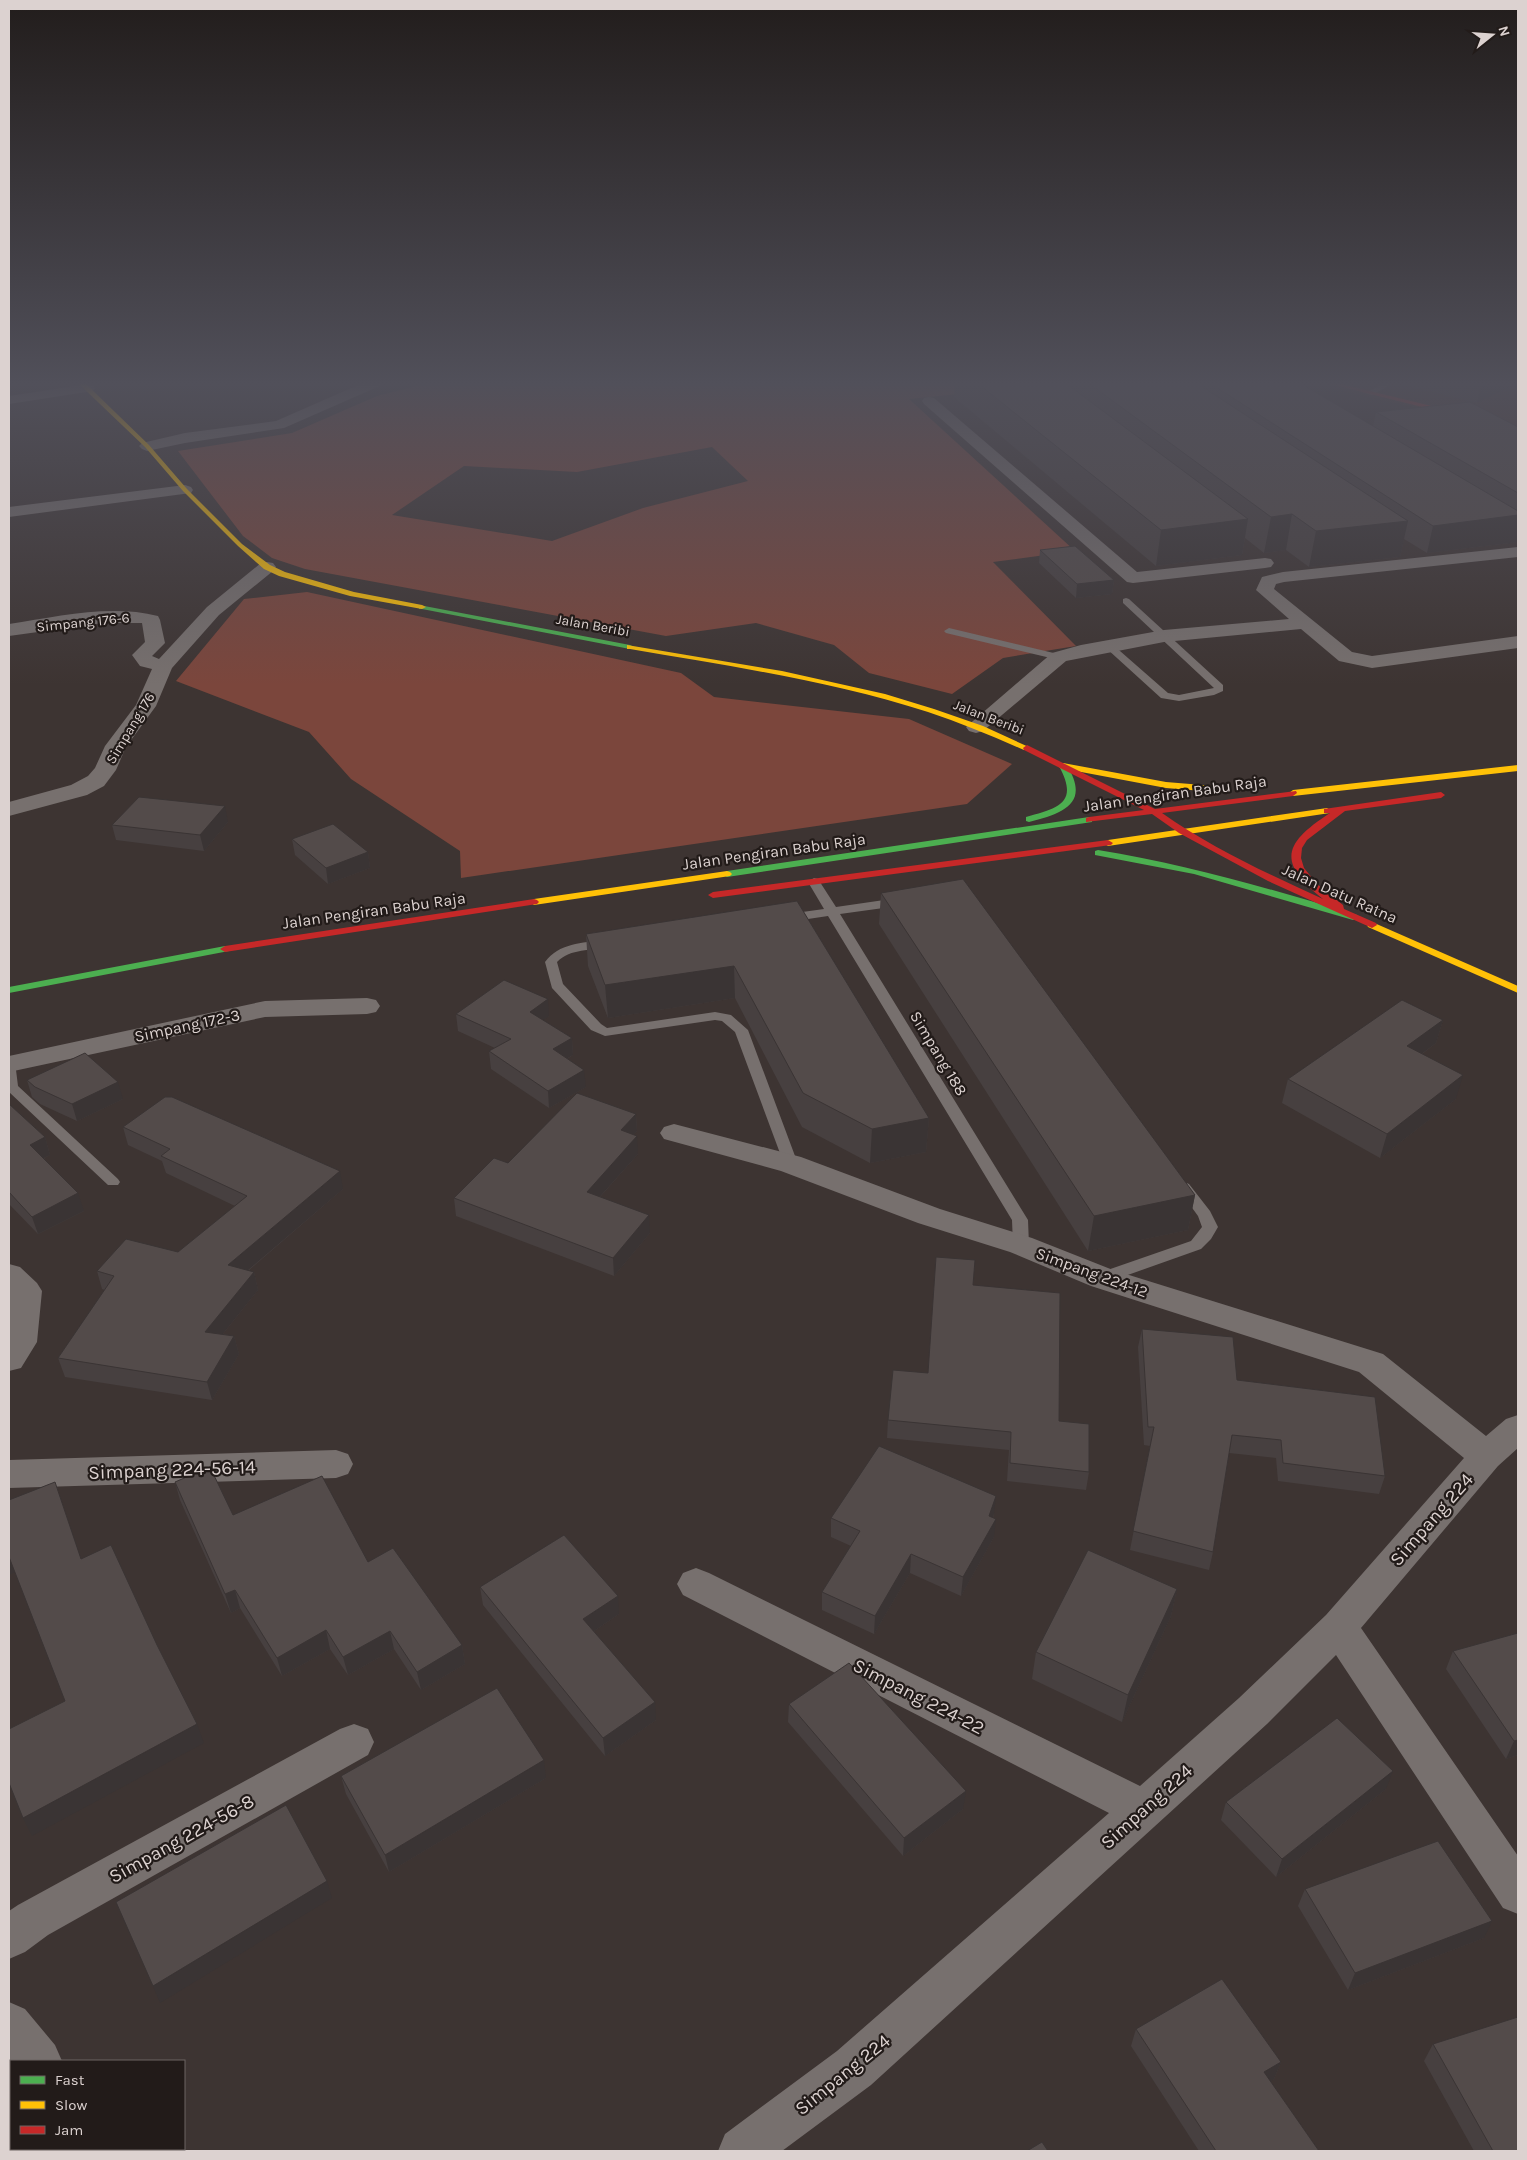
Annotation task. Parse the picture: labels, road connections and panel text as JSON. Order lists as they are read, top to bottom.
{
  "streets": {
    "main road": ["Jalan Beribi", "Jalan Pengiran Babu Raja", "Jalan Datu Ratna"],
    "street": [
      "Simpang 176-6",
      "Simpang 176",
      "Simpang 172-3",
      "Simpang 224-12",
      "Simpang 224-56-14",
      "Simpang 224",
      "Simpang 224-22",
      "Simpang 224-56-8"
    ],
    "lane": ["Simpang 188"]
  },
  "crossings": [
    ["Simpang 176-6", "Simpang 176"],
    ["Jalan Beribi", "Simpang 176"],
    ["Jalan Beribi", "Jalan Pengiran Babu Raja"],
    ["Jalan Beribi", "Jalan Datu Ratna"],
    ["Jalan Pengiran Babu Raja", "Jalan Datu Ratna"],
    ["Simpang 188", "Simpang 224-12"],
    ["Simpang 224-12", "Simpang 224"],
    ["Simpang 224", "Simpang 224-22"]
  ],
  "legend": ["Fast", "Slow", "Jam"],
  "north": "right"
}
